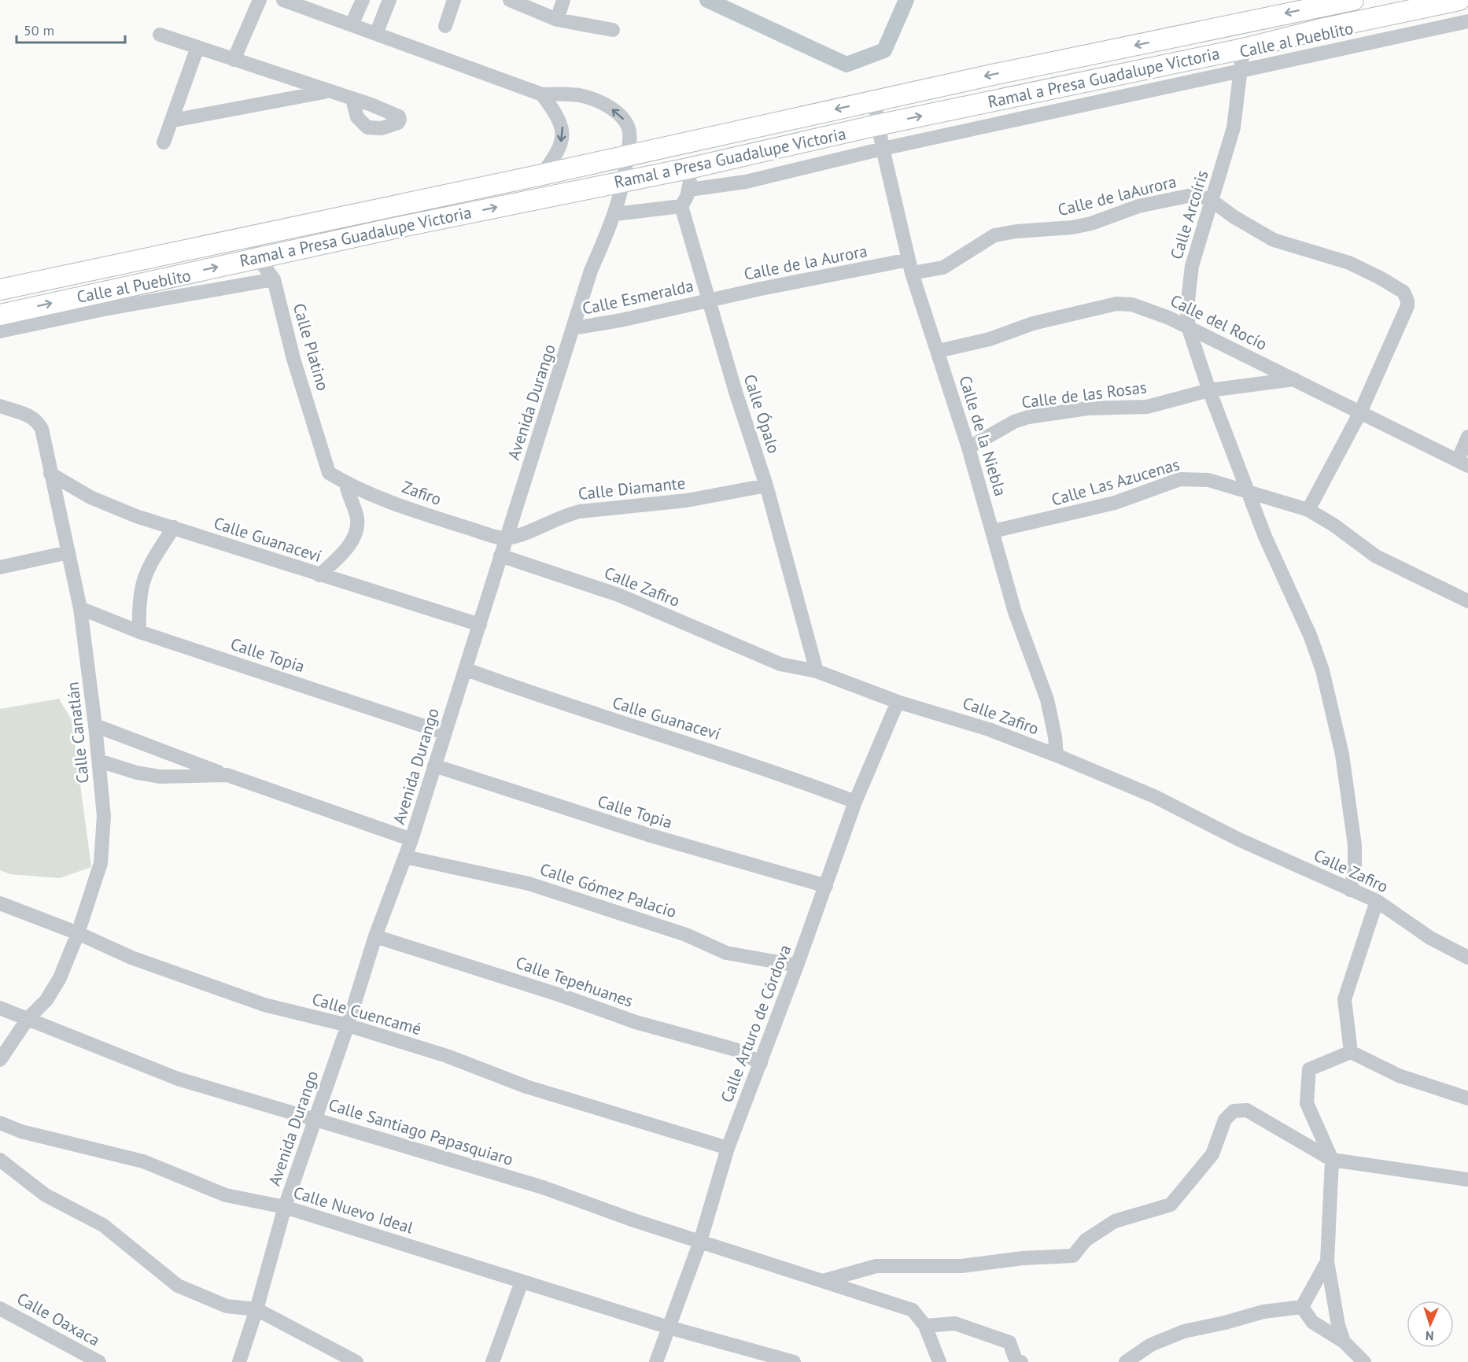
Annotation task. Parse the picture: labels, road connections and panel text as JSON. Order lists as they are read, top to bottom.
{
  "streets": {
    "main road": ["Ramal a Presa Guadalupe Victoria"],
    "street": [
      "Calle al Pueblito",
      "Calle de laAurora",
      "Calle Arcoíris",
      "Calle de la Aurora",
      "Calle Esmeralda",
      "Calle del Rocío",
      "Calle Platino",
      "Calle de las Rosas",
      "Avenida Durango",
      "Calle Ópalo",
      "Calle de la Niebla",
      "Calle Las Azucenas",
      "Calle Diamante",
      "Zafiro",
      "Calle Guanaceví",
      "Calle Zafiro",
      "Calle Topia",
      "Calle Canatlán",
      "Calle Gómez Palacio",
      "Calle Tepehuanes",
      "Calle Cuencamé",
      "Calle Arturo de Córdova",
      "Calle Santiago Papasquiaro",
      "Calle Nuevo Ideal",
      "Calle Oaxaca"
    ]
  },
  "crossings": [
    ["Calle al Pueblito", "Calle Arcoíris"],
    ["Calle al Pueblito", "Calle Platino"],
    ["Calle al Pueblito", "Calle de la Niebla"],
    ["Ramal a Presa Guadalupe Victoria", "Calle Arcoíris"],
    ["Ramal a Presa Guadalupe Victoria", "Calle Platino"],
    ["Ramal a Presa Guadalupe Victoria", "Avenida Durango"],
    ["Ramal a Presa Guadalupe Victoria", "Calle de la Niebla"],
    ["Calle de laAurora", "Calle Arcoíris"],
    ["Calle de laAurora", "Calle de la Aurora"],
    ["Calle de laAurora", "Calle del Rocío"],
    ["Calle de laAurora", "Calle de la Niebla"],
    ["Calle Arcoíris", "Calle del Rocío"],
    ["Calle Arcoíris", "Calle de las Rosas"],
    ["Calle Arcoíris", "Calle Las Azucenas"],
    ["Calle Arcoíris", "Calle Zafiro"],
    ["Calle de la Aurora", "Calle Esmeralda"],
    ["Calle de la Aurora", "Calle Ópalo"],
    ["Calle de la Aurora", "Calle de la Niebla"],
    ["Calle Esmeralda", "Avenida Durango"],
    ["Calle Esmeralda", "Calle Ópalo"],
    ["Calle del Rocío", "Calle de las Rosas"],
    ["Calle del Rocío", "Calle de la Niebla"],
    ["Calle Platino", "Zafiro"],
    ["Calle de las Rosas", "Calle de la Niebla"],
    ["Avenida Durango", "Calle Diamante"],
    ["Avenida Durango", "Zafiro"],
    ["Avenida Durango", "Calle Guanaceví"],
    ["Avenida Durango", "Calle Zafiro"],
    ["Avenida Durango", "Calle Topia"],
    ["Avenida Durango", "Calle Gómez Palacio"],
    ["Avenida Durango", "Calle Tepehuanes"],
    ["Avenida Durango", "Calle Cuencamé"],
    ["Avenida Durango", "Calle Santiago Papasquiaro"],
    ["Avenida Durango", "Calle Nuevo Ideal"],
    ["Calle Ópalo", "Calle Diamante"],
    ["Calle Ópalo", "Calle Zafiro"],
    ["Calle de la Niebla", "Calle Las Azucenas"],
    ["Calle de la Niebla", "Calle Zafiro"],
    ["Calle Diamante", "Zafiro"],
    ["Calle Guanaceví", "Calle Canatlán"],
    ["Calle Guanaceví", "Calle Arturo de Córdova"],
    ["Calle Zafiro", "Calle Arturo de Córdova"],
    ["Calle Topia", "Calle Canatlán"],
    ["Calle Topia", "Calle Arturo de Córdova"],
    ["Calle Canatlán", "Calle Cuencamé"],
    ["Calle Canatlán", "Calle Santiago Papasquiaro"],
    ["Calle Gómez Palacio", "Calle Arturo de Córdova"],
    ["Calle Tepehuanes", "Calle Arturo de Córdova"],
    ["Calle Cuencamé", "Calle Arturo de Córdova"],
    ["Calle Arturo de Córdova", "Calle Santiago Papasquiaro"],
    ["Calle Arturo de Córdova", "Calle Nuevo Ideal"]
  ],
  "scale_bar": "50 m",
  "north": "bottom"
}
